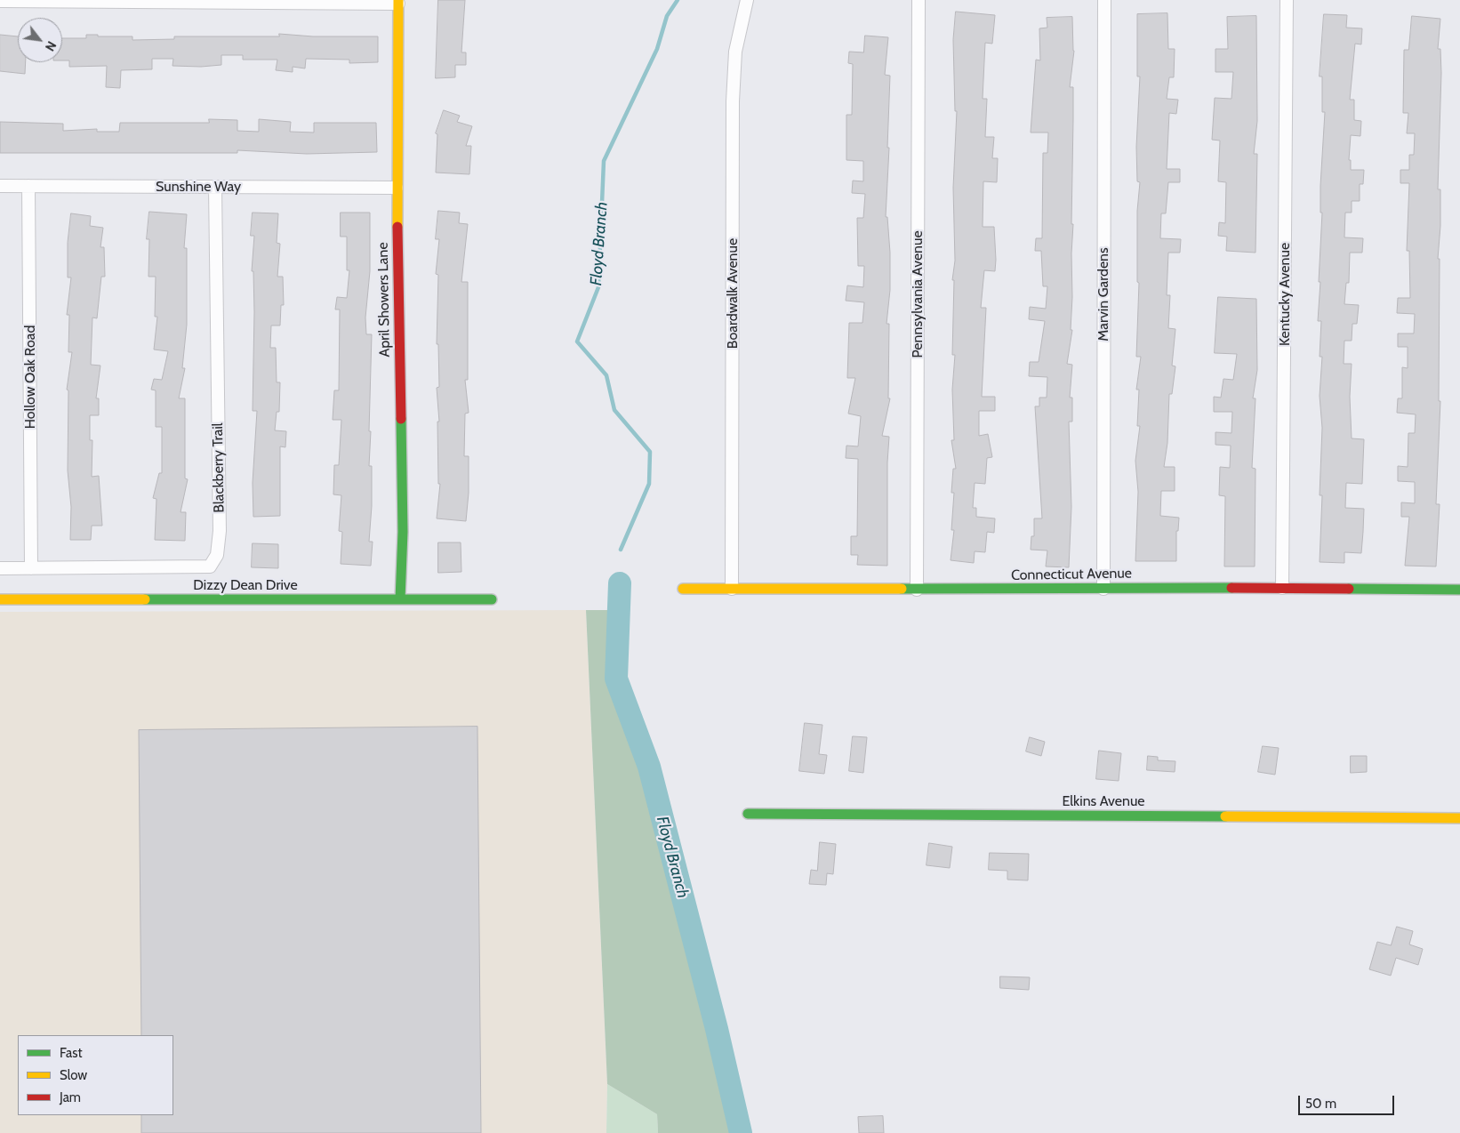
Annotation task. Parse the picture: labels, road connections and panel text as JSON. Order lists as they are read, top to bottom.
{
  "streets": {
    "street": [
      "Sunshine Way",
      "Boardwalk Avenue",
      "Pennsylvania Avenue",
      "Marvin Gardens",
      "Kentucky Avenue",
      "April Showers Lane",
      "Hollow Oak Road",
      "Blackberry Trail",
      "Connecticut Avenue",
      "Dizzy Dean Drive",
      "Elkins Avenue"
    ]
  },
  "crossings": [
    ["Sunshine Way", "April Showers Lane"],
    ["Sunshine Way", "Hollow Oak Road"],
    ["Sunshine Way", "Blackberry Trail"],
    ["Boardwalk Avenue", "Connecticut Avenue"],
    ["Pennsylvania Avenue", "Connecticut Avenue"],
    ["Marvin Gardens", "Connecticut Avenue"],
    ["Kentucky Avenue", "Connecticut Avenue"],
    ["April Showers Lane", "Dizzy Dean Drive"],
    ["Hollow Oak Road", "Blackberry Trail"]
  ],
  "water": ["Floyd Branch"],
  "legend": ["Fast", "Slow", "Jam"],
  "scale_bar": "50 m",
  "north": "bottom right"
}
